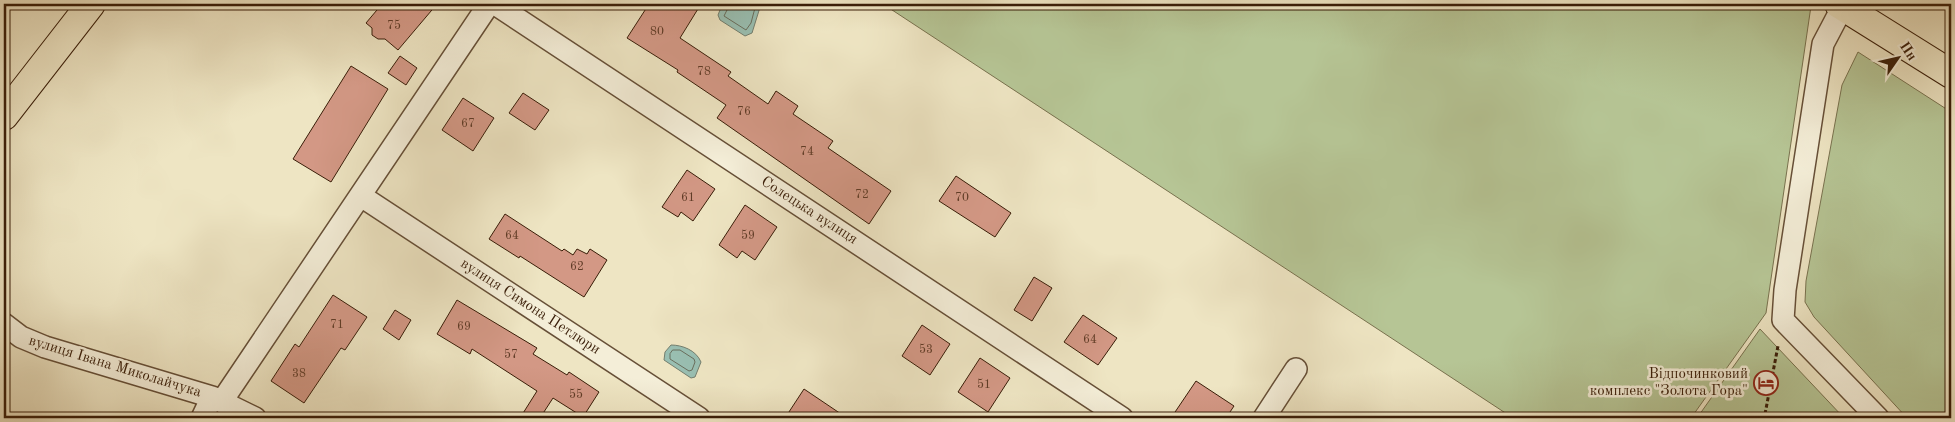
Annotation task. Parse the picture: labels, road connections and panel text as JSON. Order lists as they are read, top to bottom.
{
  "streets": {
    "street": ["Солецька вулиця", "вулиця Симона Петлюри", "вулиця Івана Миколайчука"]
  },
  "places": {
    "hotel": ["Відпочинковий комплекс \"Золота Гора\""]
  },
  "house_numbers": [
    "75",
    "80",
    "78",
    "76",
    "67",
    "74",
    "72",
    "61",
    "70",
    "64",
    "59",
    "62",
    "71",
    "69",
    "64",
    "53",
    "57",
    "38",
    "51",
    "55"
  ],
  "north": "top right"
}
